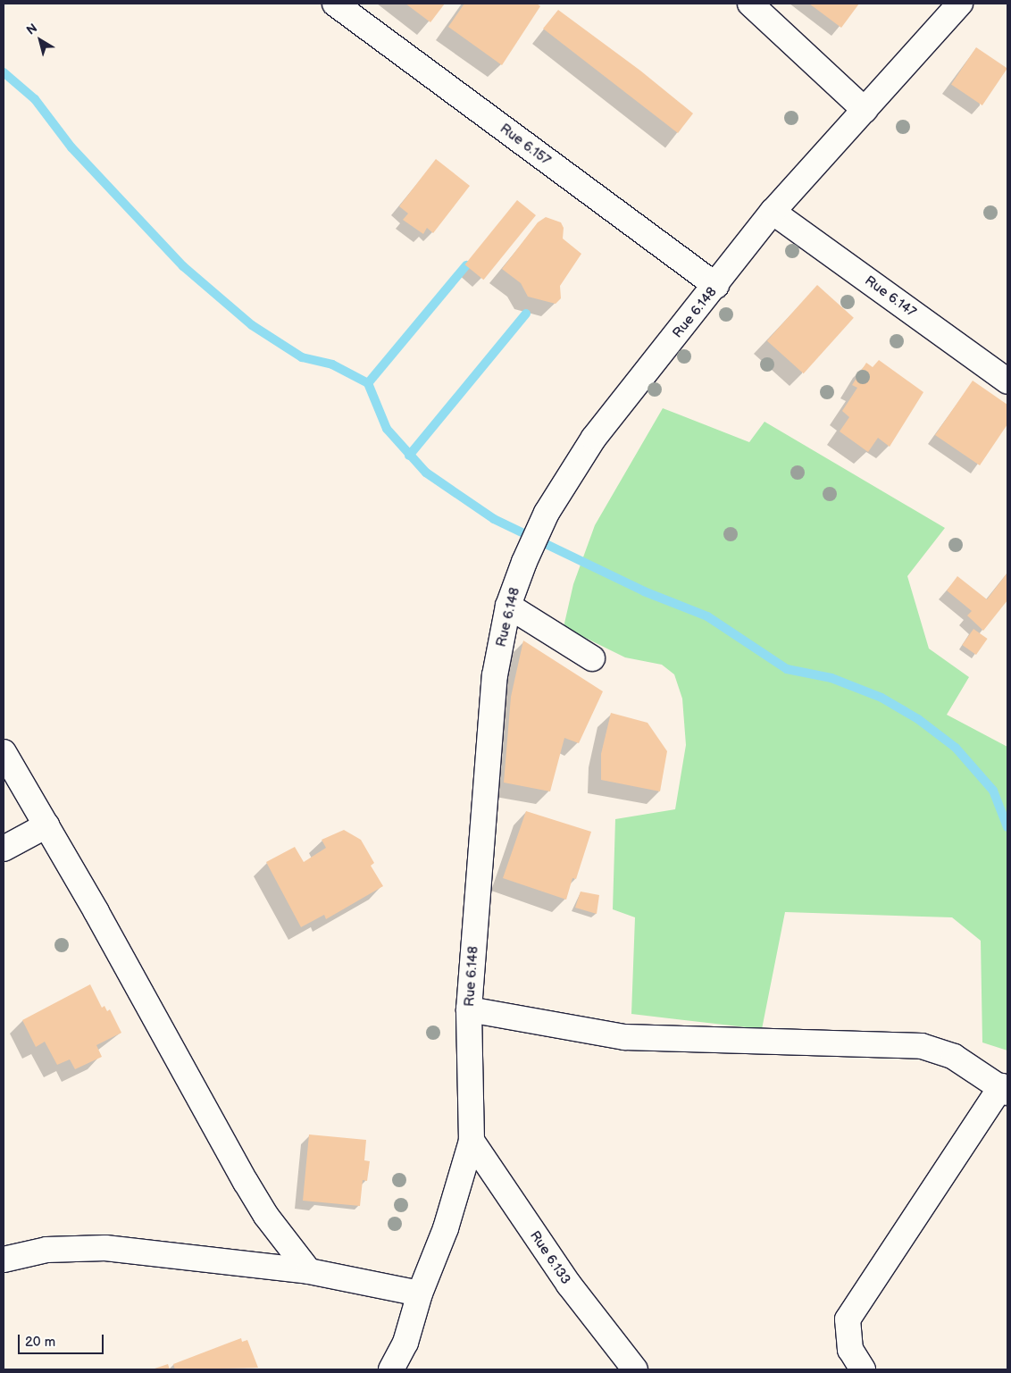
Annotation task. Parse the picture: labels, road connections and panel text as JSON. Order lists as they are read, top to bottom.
{
  "streets": {
    "street": [
      "Rue 6.157",
      "Rue 6.147",
      "Rue 6.148",
      "Rue 6.133"
    ]
  },
  "crossings": [
    ["Rue 6.157", "Rue 6.148"],
    ["Rue 6.147", "Rue 6.148"],
    ["Rue 6.148", "Rue 6.133"]
  ],
  "scale_bar": "20 m",
  "north": "top left"
}
